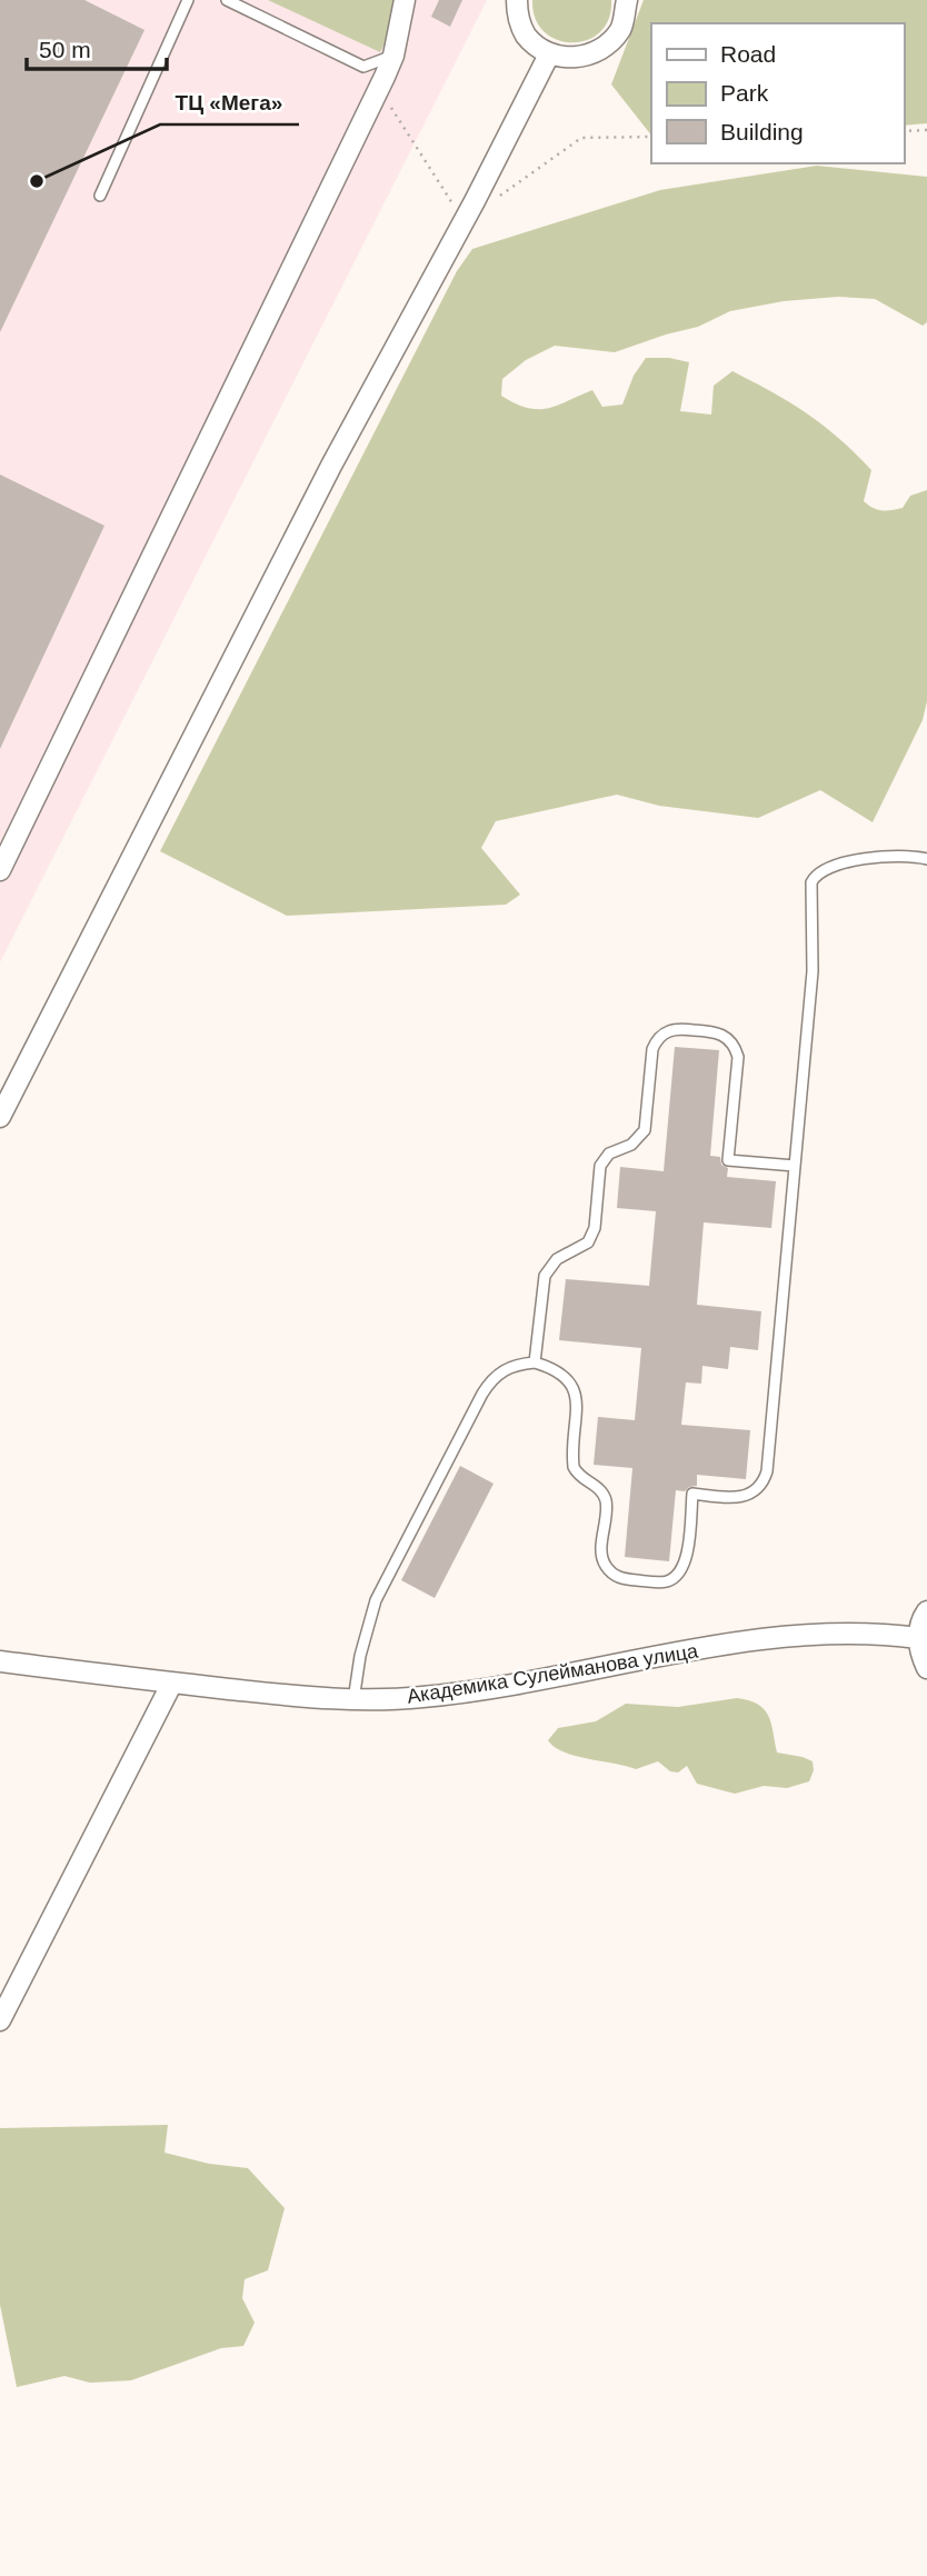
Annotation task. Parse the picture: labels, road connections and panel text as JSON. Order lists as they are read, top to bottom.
{
  "streets": {
    "street": ["Академика Сулейманова улица"]
  },
  "places": ["ТЦ «Мега»"],
  "legend": ["Road", "Park", "Building"],
  "scale_bar": "50 m"
}
